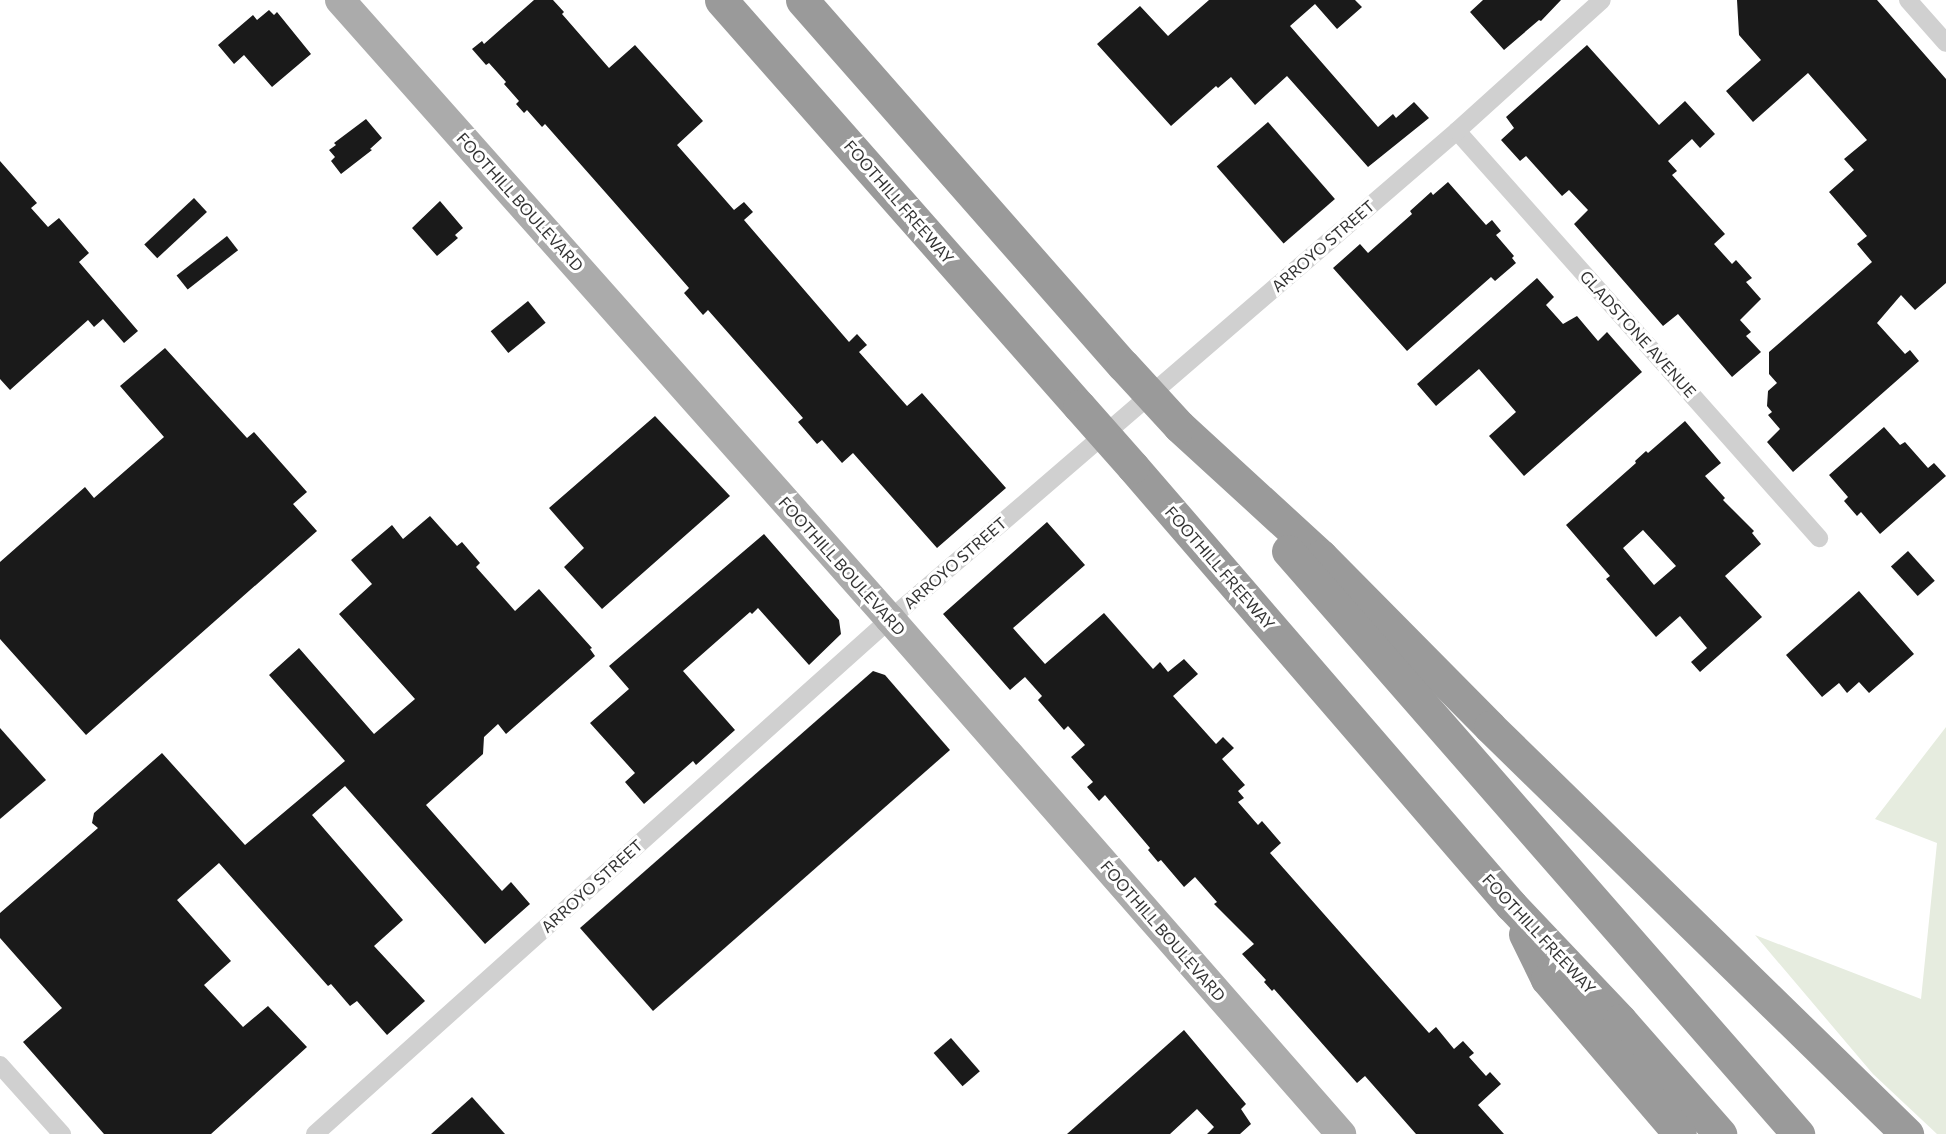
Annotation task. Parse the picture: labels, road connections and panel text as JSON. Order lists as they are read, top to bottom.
{
  "streets": {
    "highway": ["FOOTHILL FREEWAY"],
    "main road": ["FOOTHILL BOULEVARD"],
    "street": ["ARROYO STREET", "GLADSTONE AVENUE"]
  },
  "crossings": [
    ["FOOTHILL BOULEVARD", "ARROYO STREET"],
    ["ARROYO STREET", "GLADSTONE AVENUE"]
  ]
}
